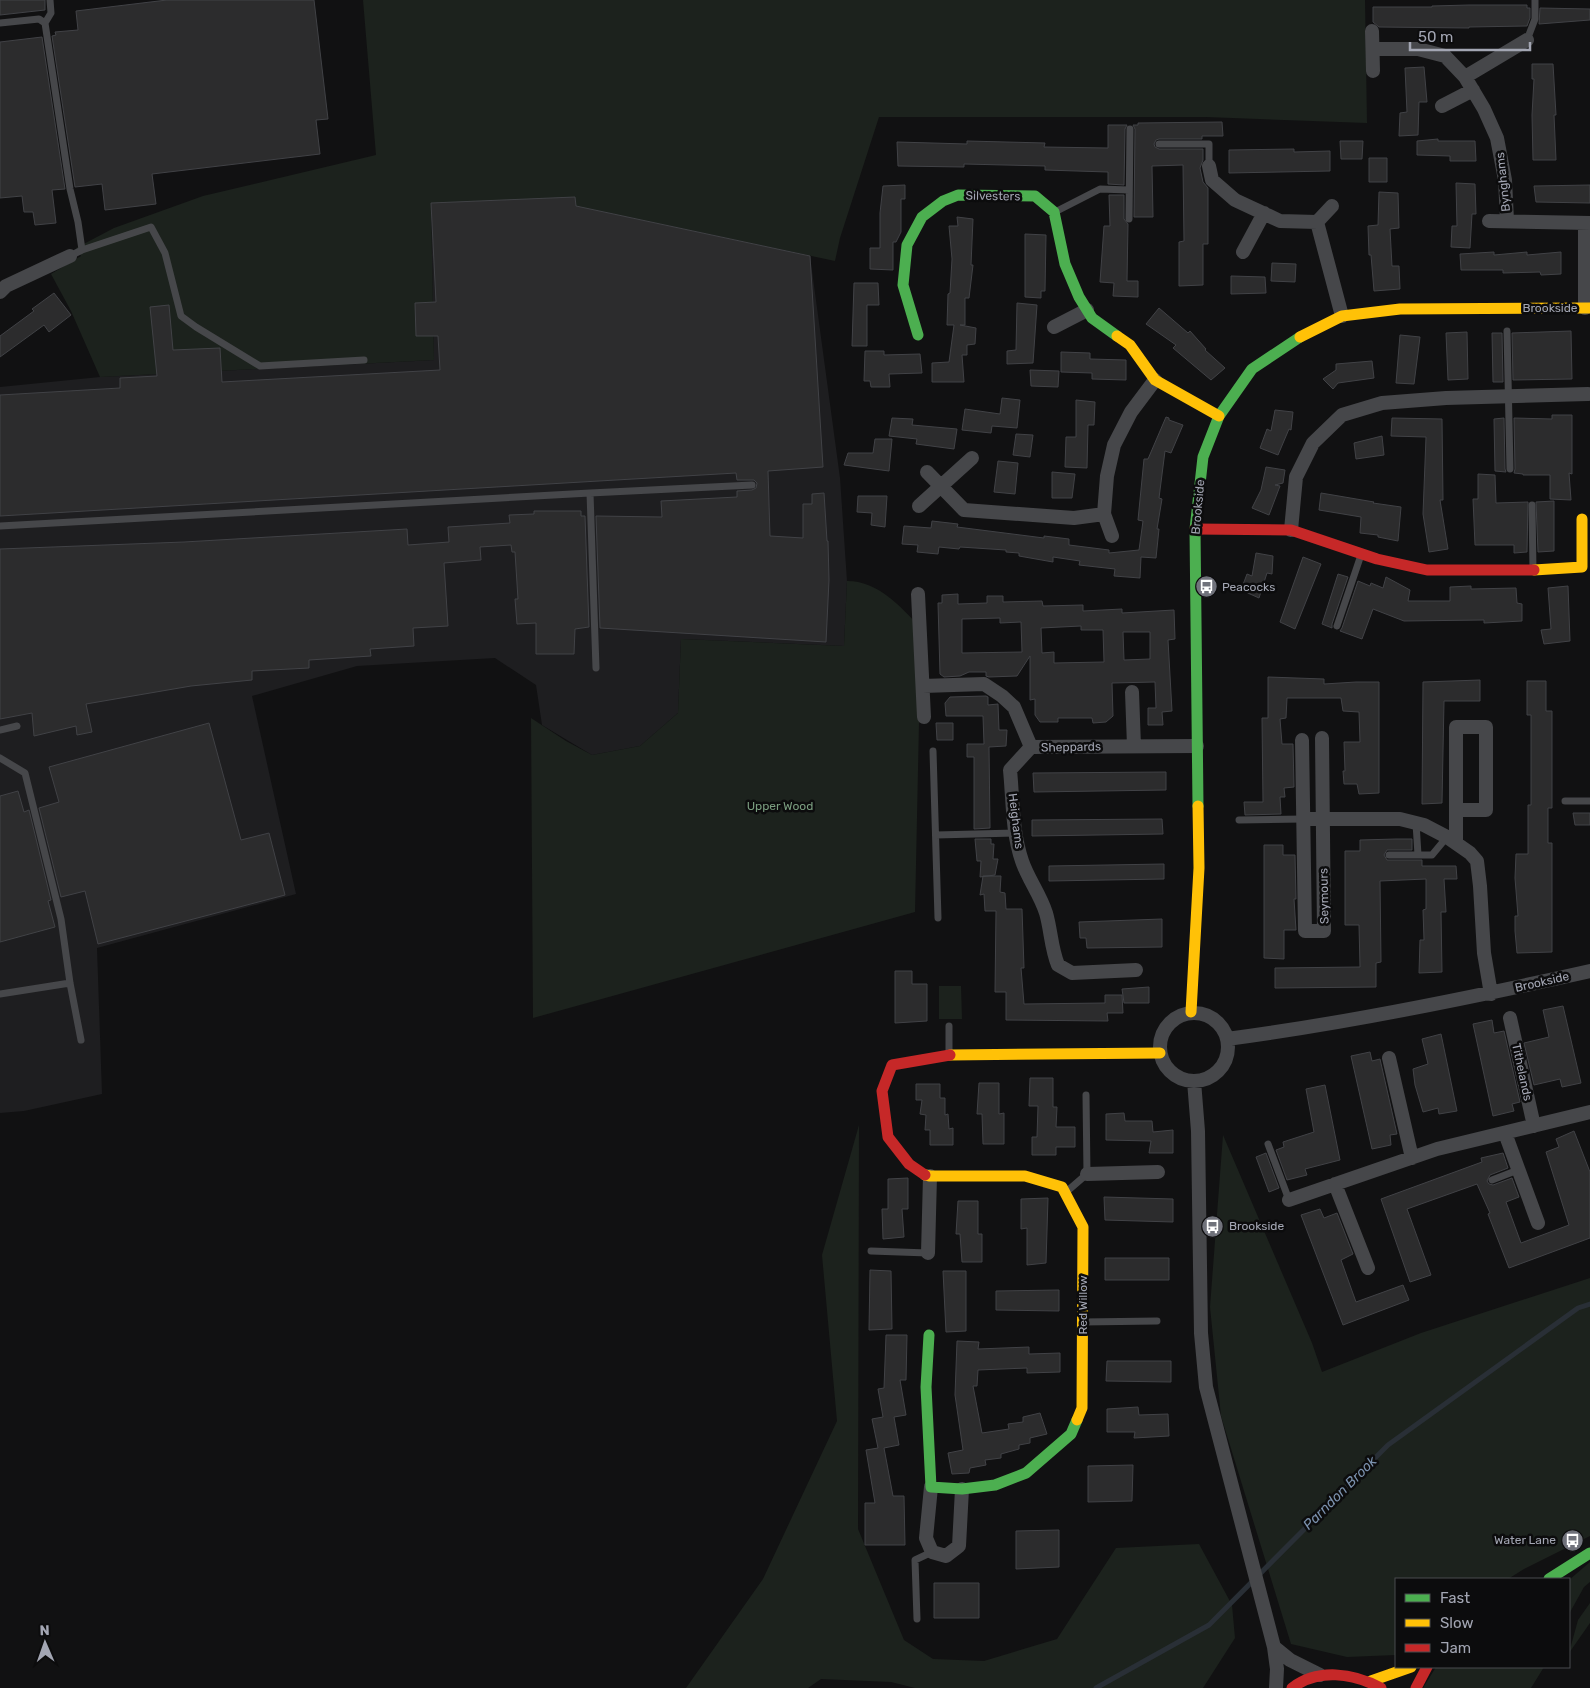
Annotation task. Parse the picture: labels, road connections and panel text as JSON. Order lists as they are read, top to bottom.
{
  "streets": {
    "street": [
      "Bynghams",
      "Silvesters",
      "Brookside",
      "Sheppards",
      "Heighams",
      "Seymours",
      "Tithelands",
      "Red Willow"
    ]
  },
  "crossings": [
    ["Bynghams", "Brookside"],
    ["Brookside", "Sheppards"],
    ["Sheppards", "Heighams"]
  ],
  "water": ["Parndon Brook"],
  "parks": ["Upper Wood"],
  "places": {
    "bus stop": ["Peacocks", "Brookside", "Water Lane"]
  },
  "legend": ["Fast", "Slow", "Jam"],
  "scale_bar": "50 m",
  "north": "top"
}
